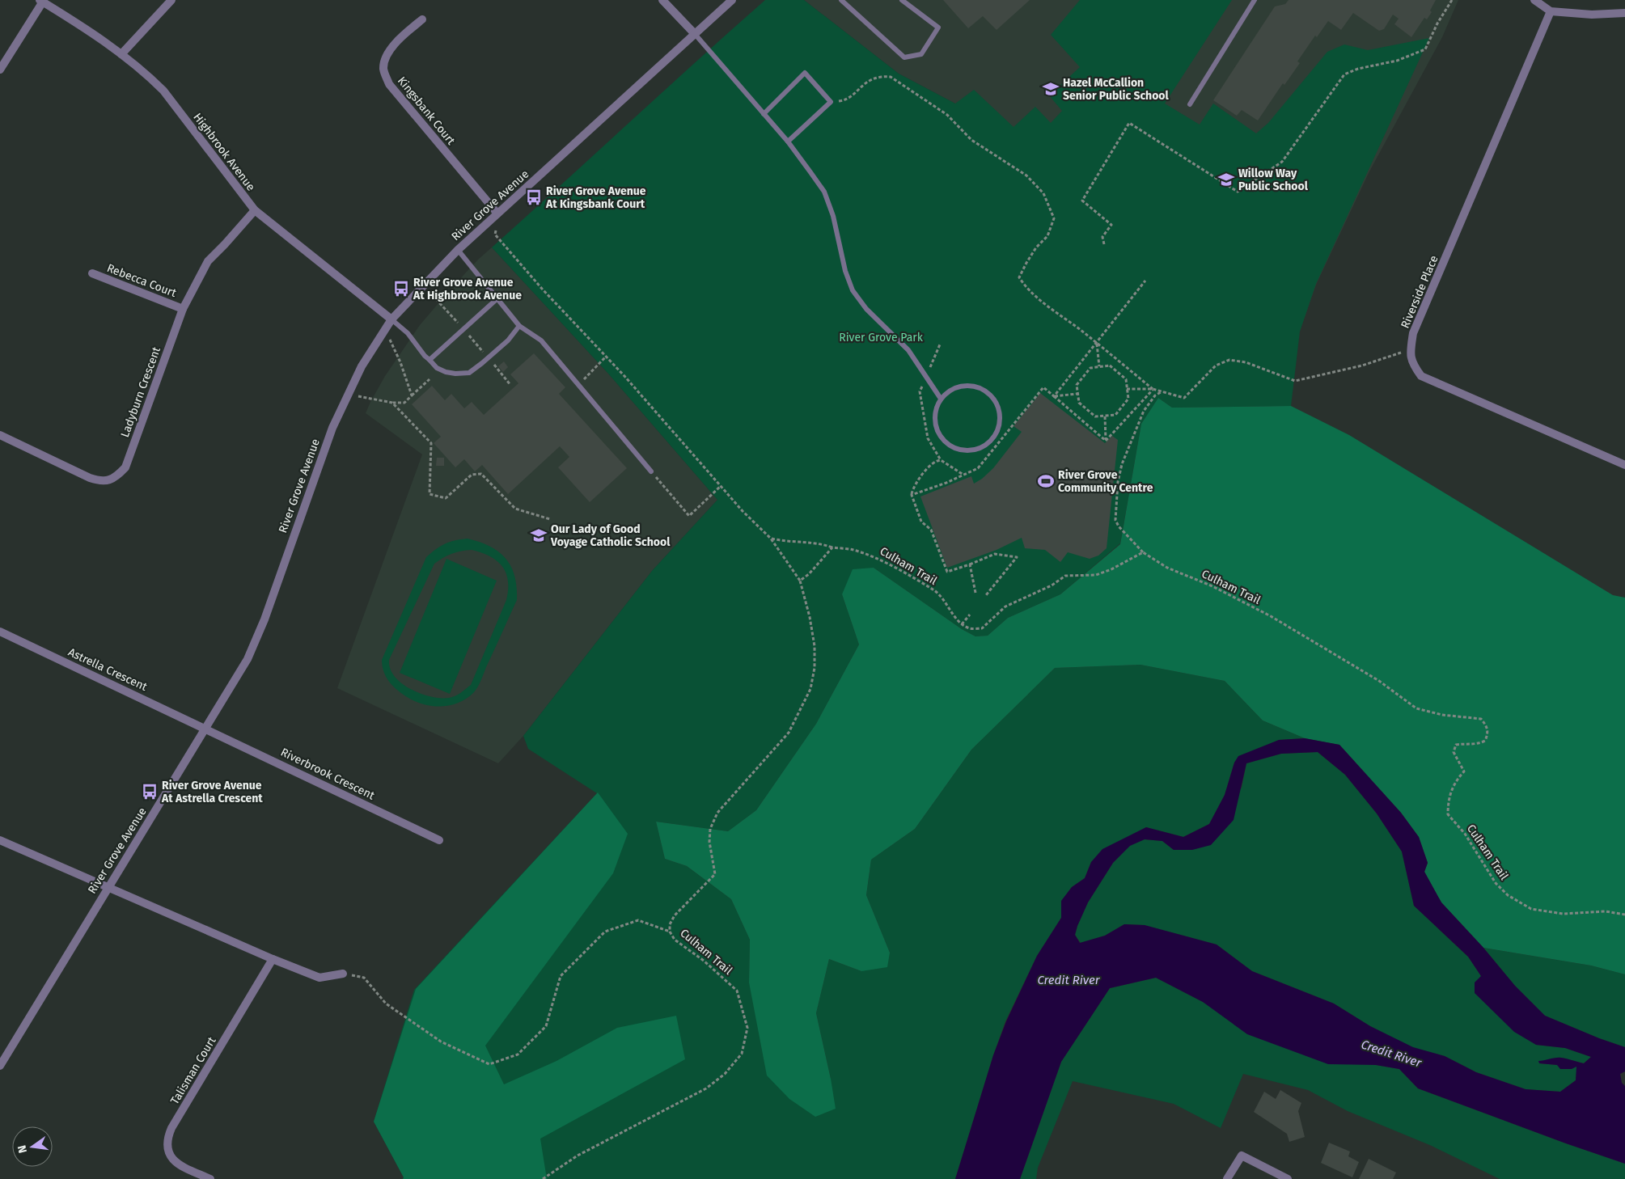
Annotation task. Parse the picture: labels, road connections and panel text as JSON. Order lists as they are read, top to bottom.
{
  "streets": {
    "street": [
      "Kingsbank Court",
      "Highbrook Avenue",
      "River Grove Avenue",
      "Rebecca Court",
      "Riverside Place",
      "Ladyburn Crescent",
      "Astrella Crescent",
      "Riverbrook Crescent",
      "Talisman Court"
    ],
    "path": ["Culham Trail"]
  },
  "crossings": [
    ["Kingsbank Court", "River Grove Avenue"],
    ["Highbrook Avenue", "River Grove Avenue"],
    ["Highbrook Avenue", "Ladyburn Crescent"],
    ["River Grove Avenue", "Astrella Crescent"],
    ["River Grove Avenue", "Riverbrook Crescent"],
    ["Rebecca Court", "Ladyburn Crescent"],
    ["Astrella Crescent", "Riverbrook Crescent"]
  ],
  "water": ["Credit River"],
  "parks": ["River Grove Park"],
  "places": {
    "school or university": ["Hazel McCallion Senior Public School", "Willow Way Public School", "Our Lady of Good Voyage Catholic School"],
    "bus stop": ["River Grove Avenue At Kingsbank Court", "River Grove Avenue At Highbrook Avenue", "River Grove Avenue At Astrella Crescent"],
    "sports": ["River Grove Community Centre"]
  },
  "north": "left"
}
